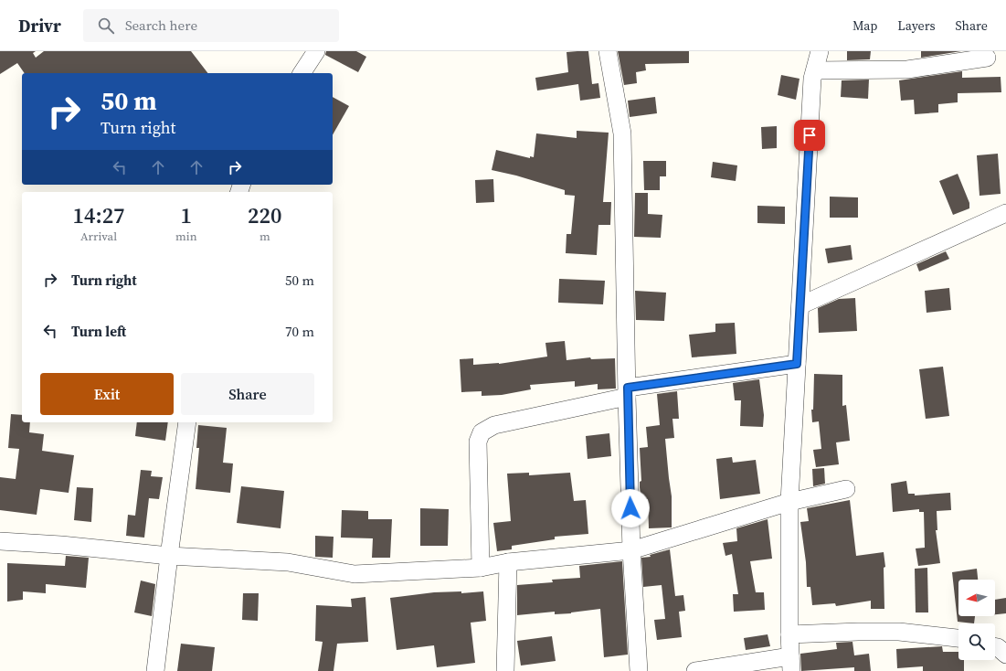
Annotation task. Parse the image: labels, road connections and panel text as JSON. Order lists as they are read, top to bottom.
{
  "north": "left",
  "page": {
    "header": "Drivr",
    "search": "Search here",
    "nav": ["Map", "Layers", "Share"],
    "turn": ["50 m", "Turn right"],
    "eta": [
      "14:27",
      "Arrival",
      "1",
      "min",
      "220",
      "m"
    ],
    "list": [
      {
        "name": "Turn right",
        "value": "50 m"
      },
      {
        "name": "Turn left",
        "value": "70 m"
      }
    ],
    "buttons": ["Exit", "Share"]
  }
}
